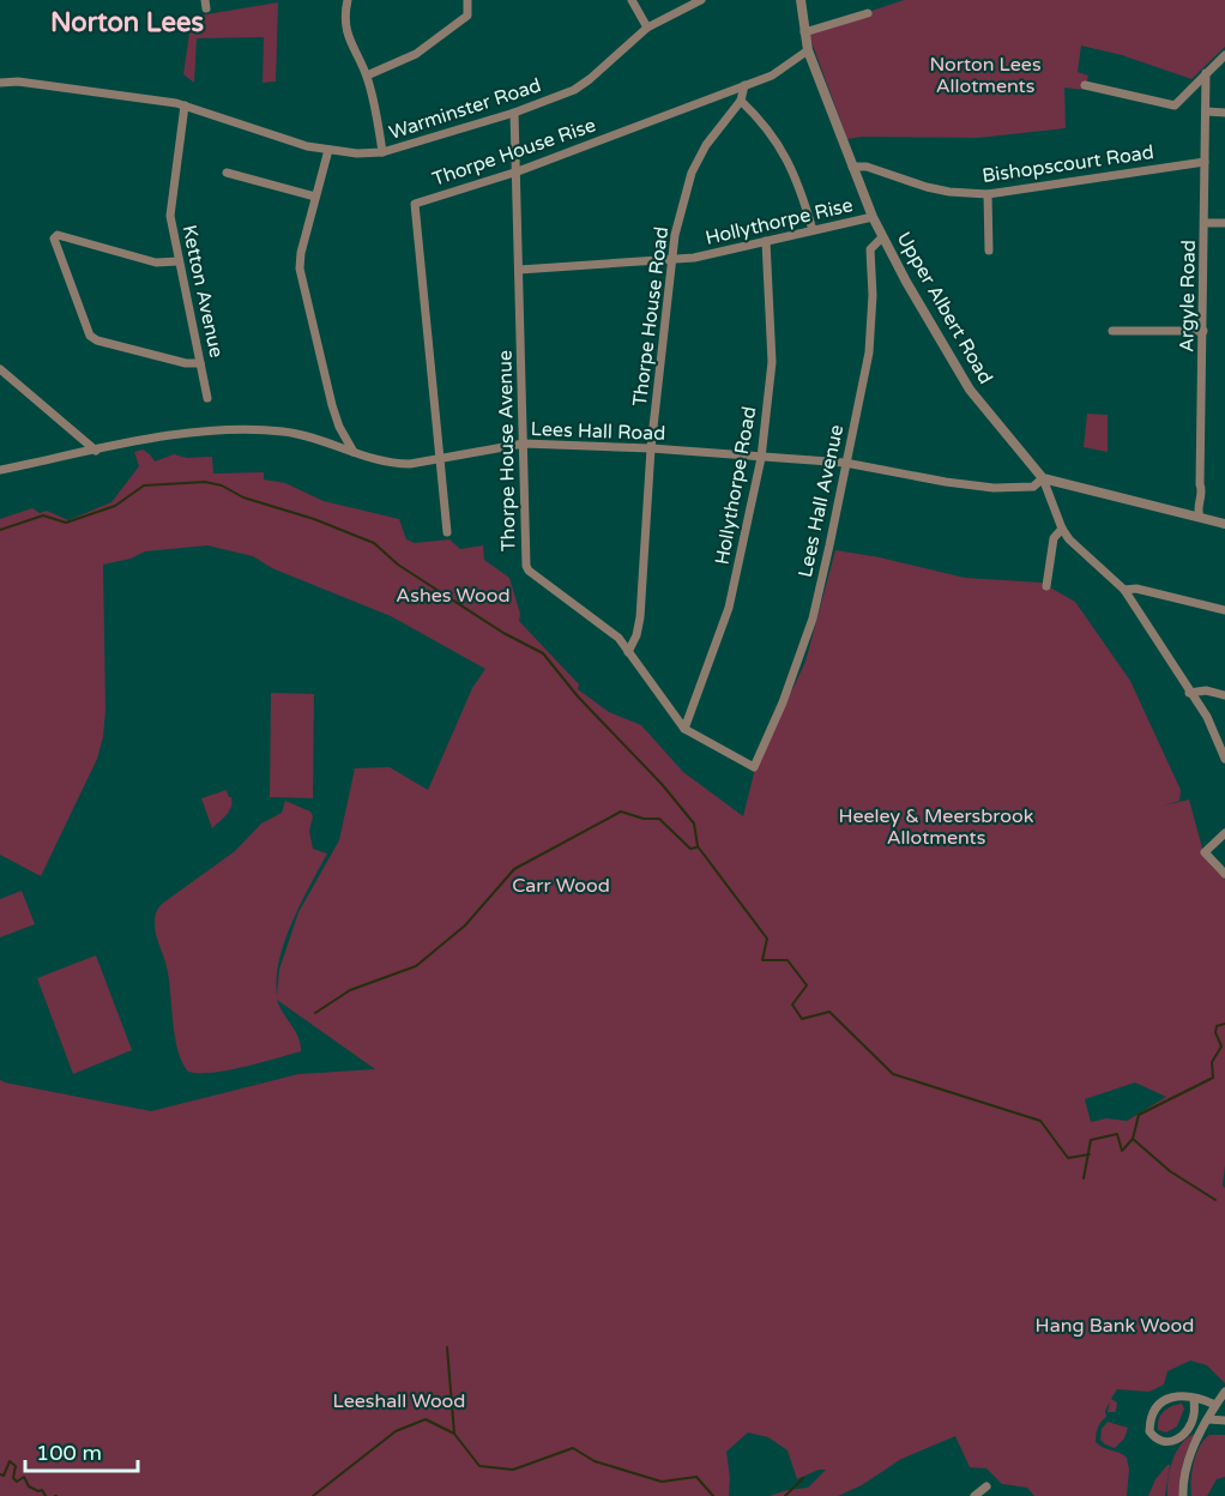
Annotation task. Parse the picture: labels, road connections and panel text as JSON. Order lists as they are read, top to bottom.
{
  "streets": {
    "street": [
      "Warminster Road",
      "Thorpe House Rise",
      "Bishopscourt Road",
      "Hollythorpe Rise",
      "Ketton Avenue",
      "Argyle Road",
      "Upper Albert Road",
      "Thorpe House Road",
      "Lees Hall Road",
      "Thorpe House Avenue",
      "Hollythorpe Road",
      "Lees Hall Avenue"
    ]
  },
  "crossings": [
    ["Warminster Road", "Ketton Avenue"],
    ["Warminster Road", "Thorpe House Avenue"],
    ["Thorpe House Rise", "Upper Albert Road"],
    ["Thorpe House Rise", "Thorpe House Road"],
    ["Thorpe House Rise", "Lees Hall Road"],
    ["Thorpe House Rise", "Thorpe House Avenue"],
    ["Bishopscourt Road", "Argyle Road"],
    ["Bishopscourt Road", "Upper Albert Road"],
    ["Hollythorpe Rise", "Upper Albert Road"],
    ["Hollythorpe Rise", "Thorpe House Road"],
    ["Hollythorpe Rise", "Thorpe House Avenue"],
    ["Hollythorpe Rise", "Hollythorpe Road"],
    ["Upper Albert Road", "Lees Hall Road"],
    ["Upper Albert Road", "Lees Hall Avenue"],
    ["Thorpe House Road", "Lees Hall Road"],
    ["Thorpe House Road", "Thorpe House Avenue"],
    ["Lees Hall Road", "Thorpe House Avenue"],
    ["Lees Hall Road", "Hollythorpe Road"],
    ["Lees Hall Road", "Lees Hall Avenue"],
    ["Thorpe House Avenue", "Hollythorpe Road"],
    ["Thorpe House Avenue", "Lees Hall Avenue"]
  ],
  "districts": ["Norton Lees"],
  "parks": [
    "Norton Lees Allotments",
    "Ashes Wood",
    "Heeley & Meersbrook Allotments",
    "Carr Wood",
    "Hang Bank Wood",
    "Leeshall Wood"
  ],
  "scale_bar": "100 m"
}
